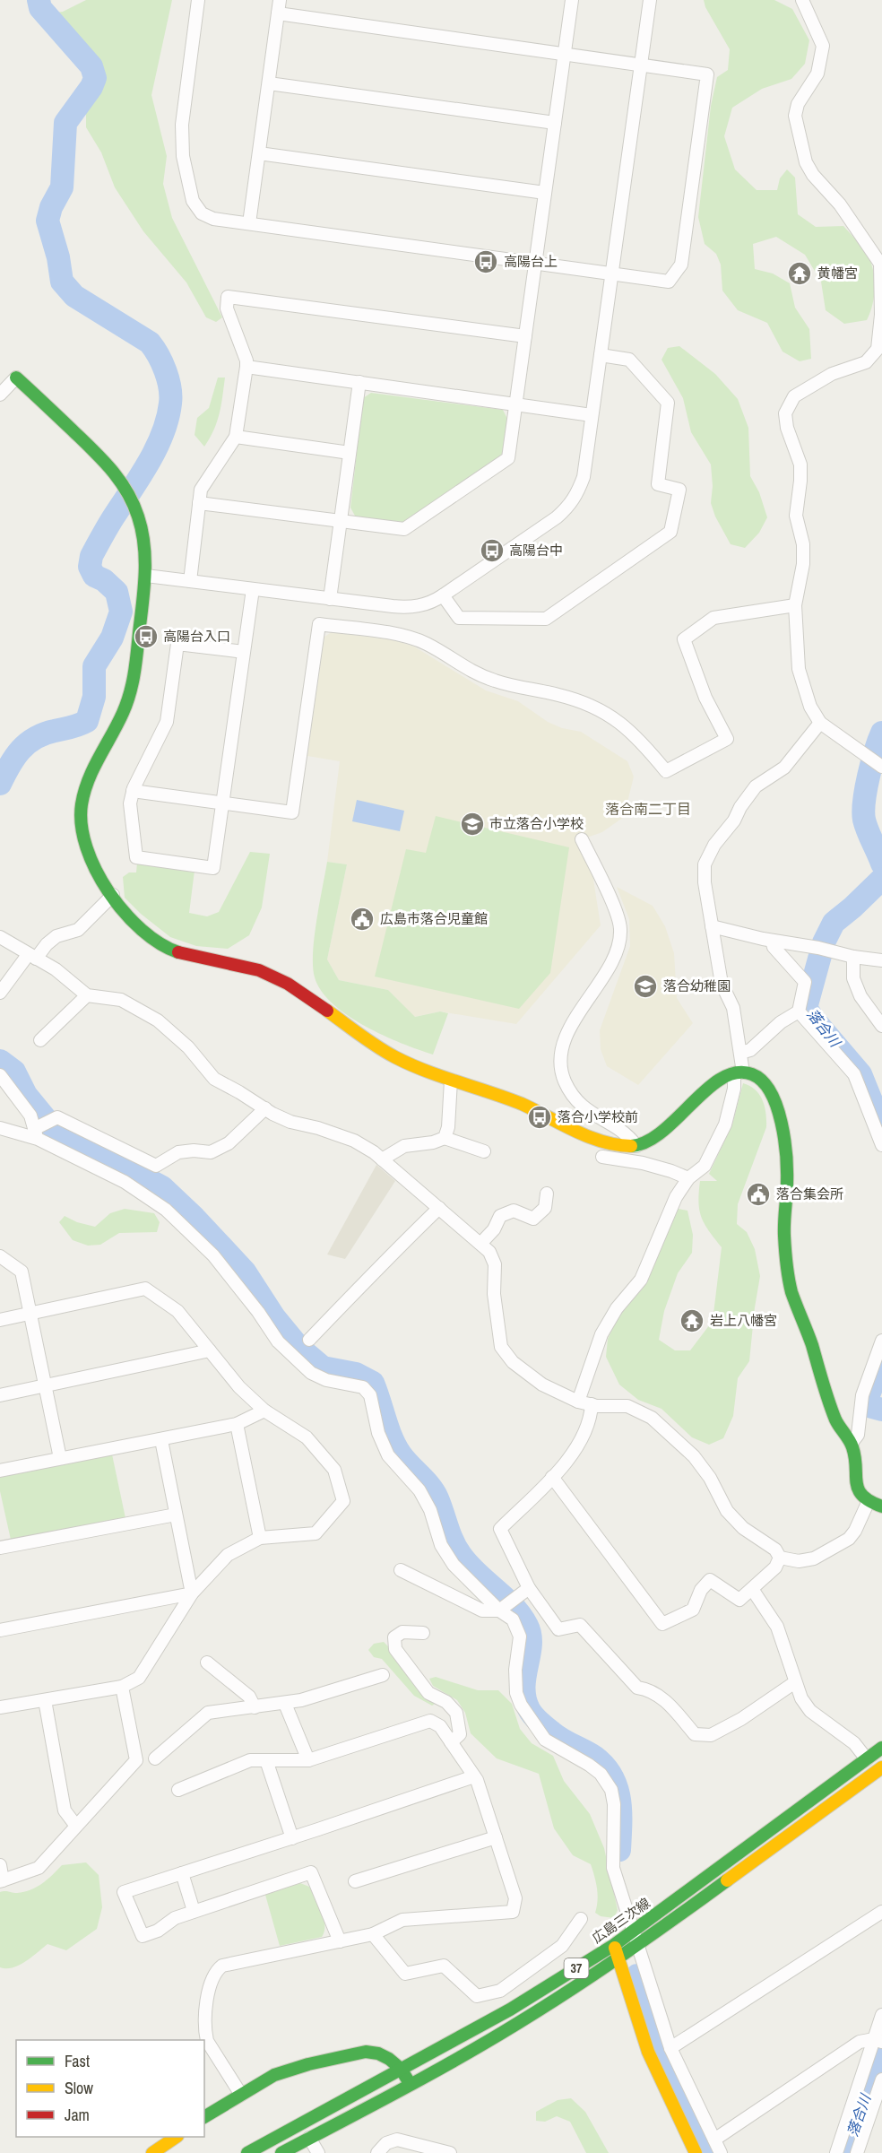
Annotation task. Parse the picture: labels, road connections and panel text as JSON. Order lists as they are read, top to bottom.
{
  "streets": {
    "street": ["広島三次線", "37"]
  },
  "districts": ["落合南二丁目"],
  "water": ["落合川"],
  "places": {
    "bus stop": [
      "高陽台上",
      "高陽台中",
      "高陽台入口",
      "落合小学校前"
    ],
    "temple": ["黄幡宮", "岩上八幡宮"],
    "school or university": ["市立落合小学校", "落合幼稚園"],
    "public building": ["広島市落合児童館", "落合集会所"]
  },
  "legend": ["Fast", "Slow", "Jam"]
}
